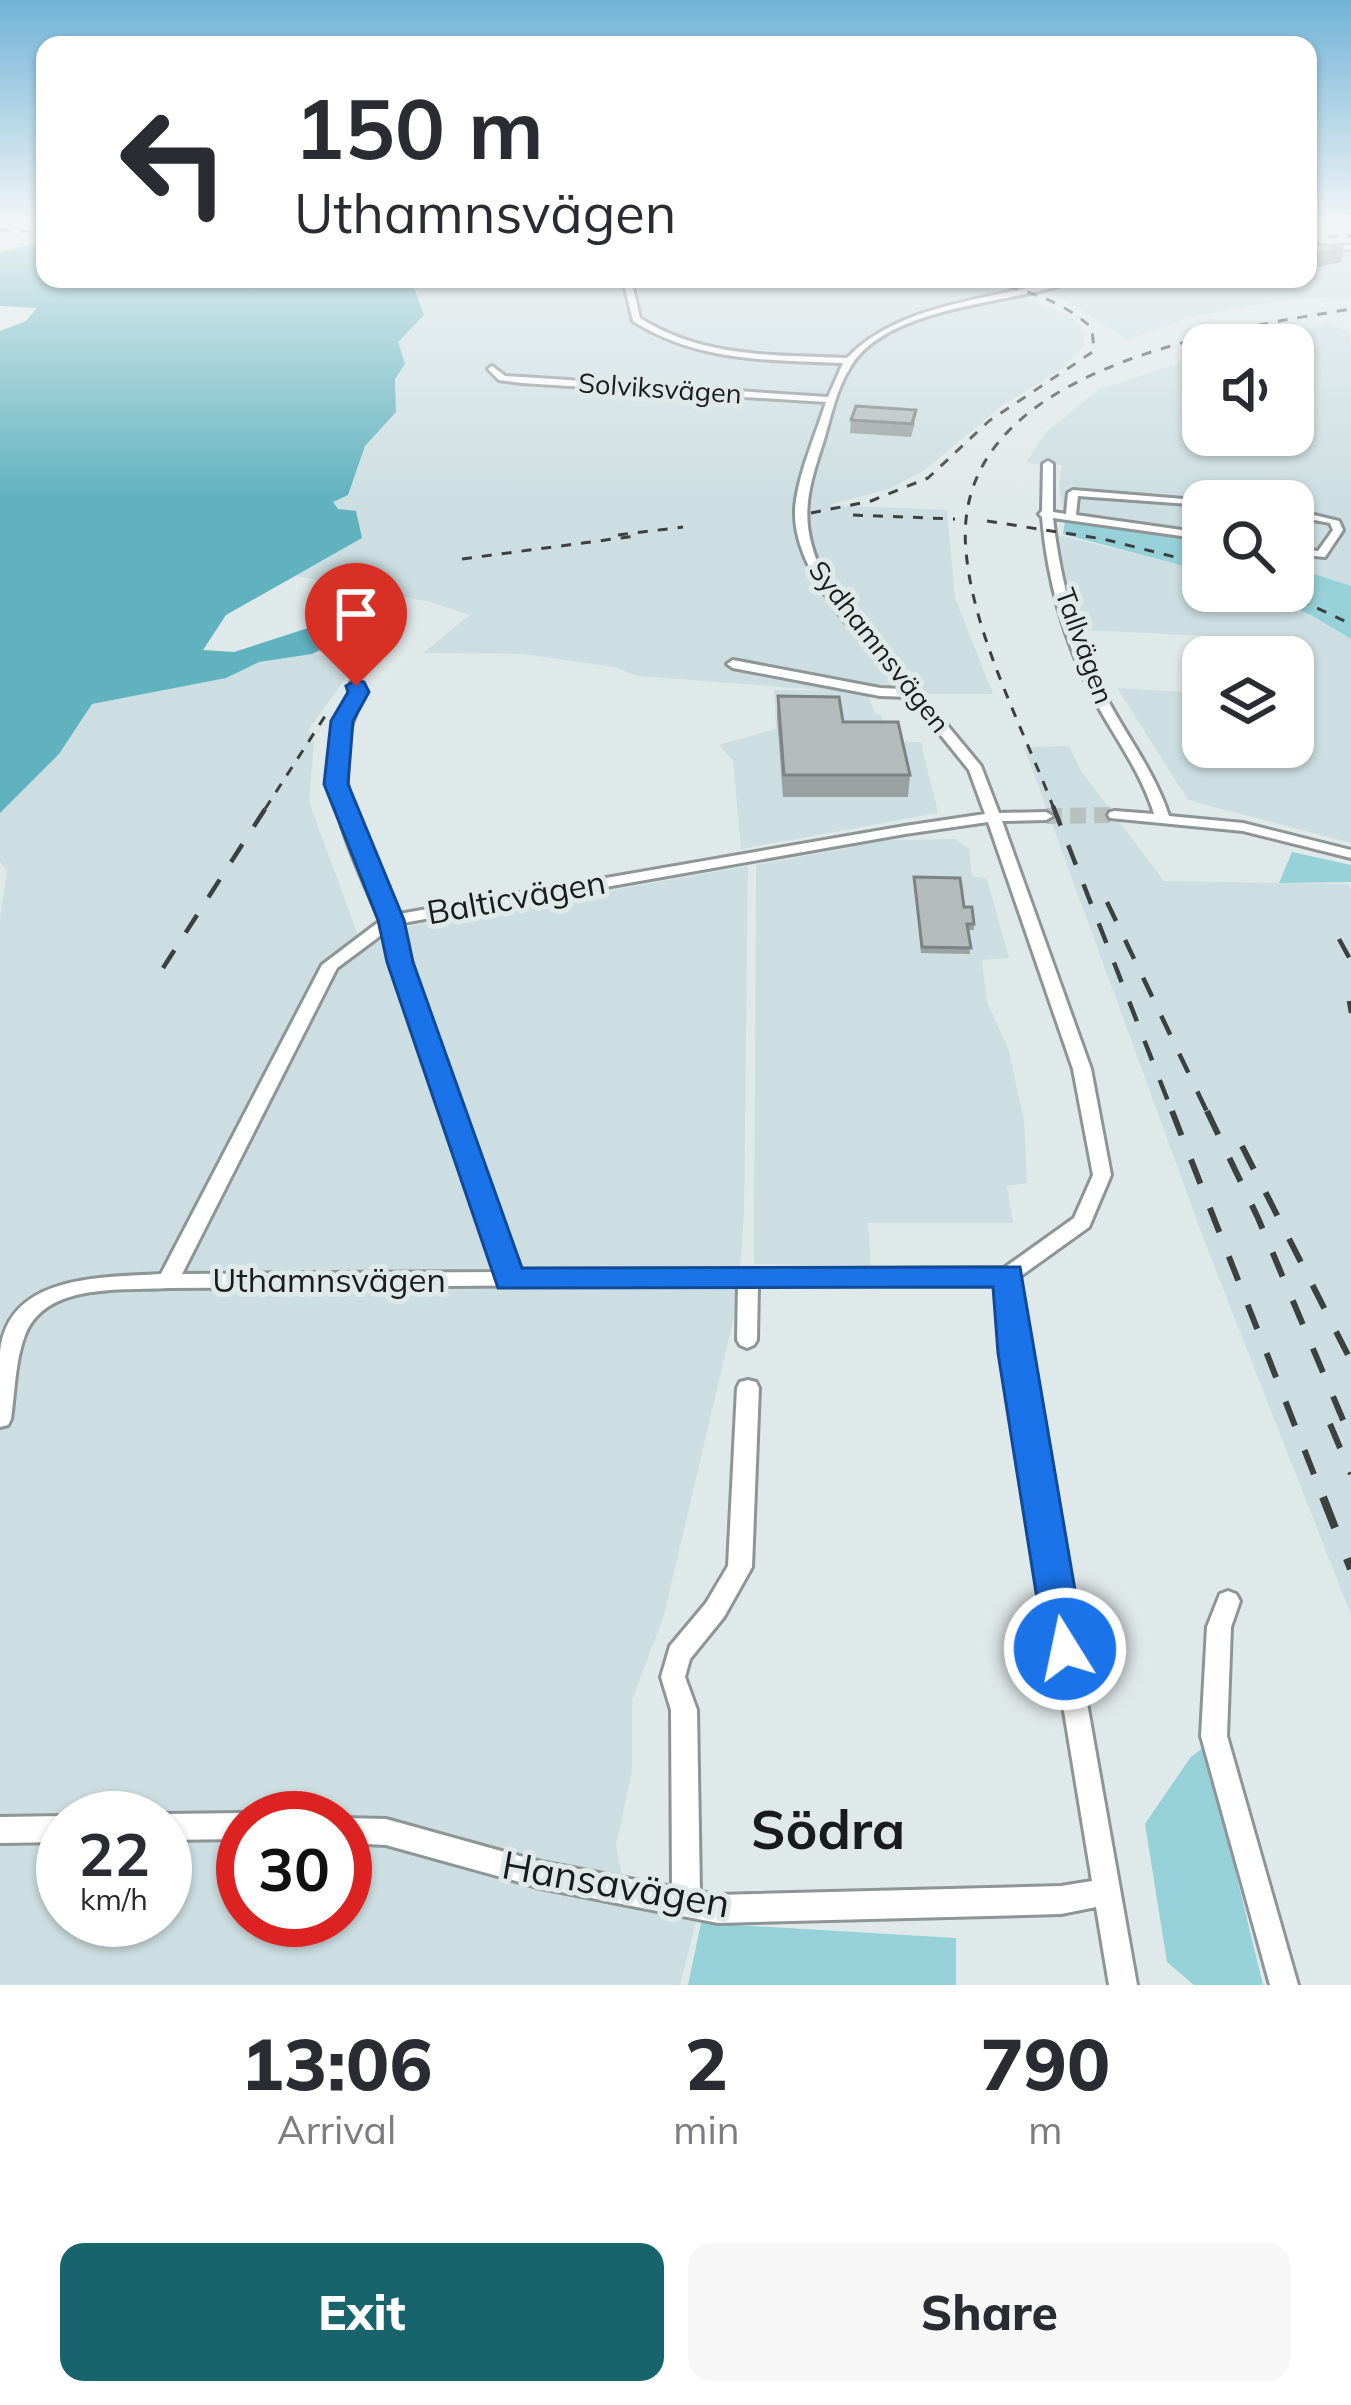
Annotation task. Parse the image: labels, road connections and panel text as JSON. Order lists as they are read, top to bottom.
{
  "streets": {
    "street": [
      "Solviksvägen",
      "Tallvägen",
      "Sydhamnsvägen",
      "Balticvägen",
      "Uthamnsvägen",
      "Hansavägen"
    ]
  },
  "crossings": [
    ["Solviksvägen", "Sydhamnsvägen"],
    ["Sydhamnsvägen", "Balticvägen"],
    ["Balticvägen", "Uthamnsvägen"]
  ],
  "districts": ["Södra"],
  "page": {
    "turn": ["150 m", "Uthamnsvägen"],
    "speed": "22 km/h",
    "limit": "30",
    "eta": [
      "13:06",
      "Arrival",
      "2",
      "min",
      "790",
      "m"
    ],
    "buttons": ["Exit", "Share"]
  }
}
